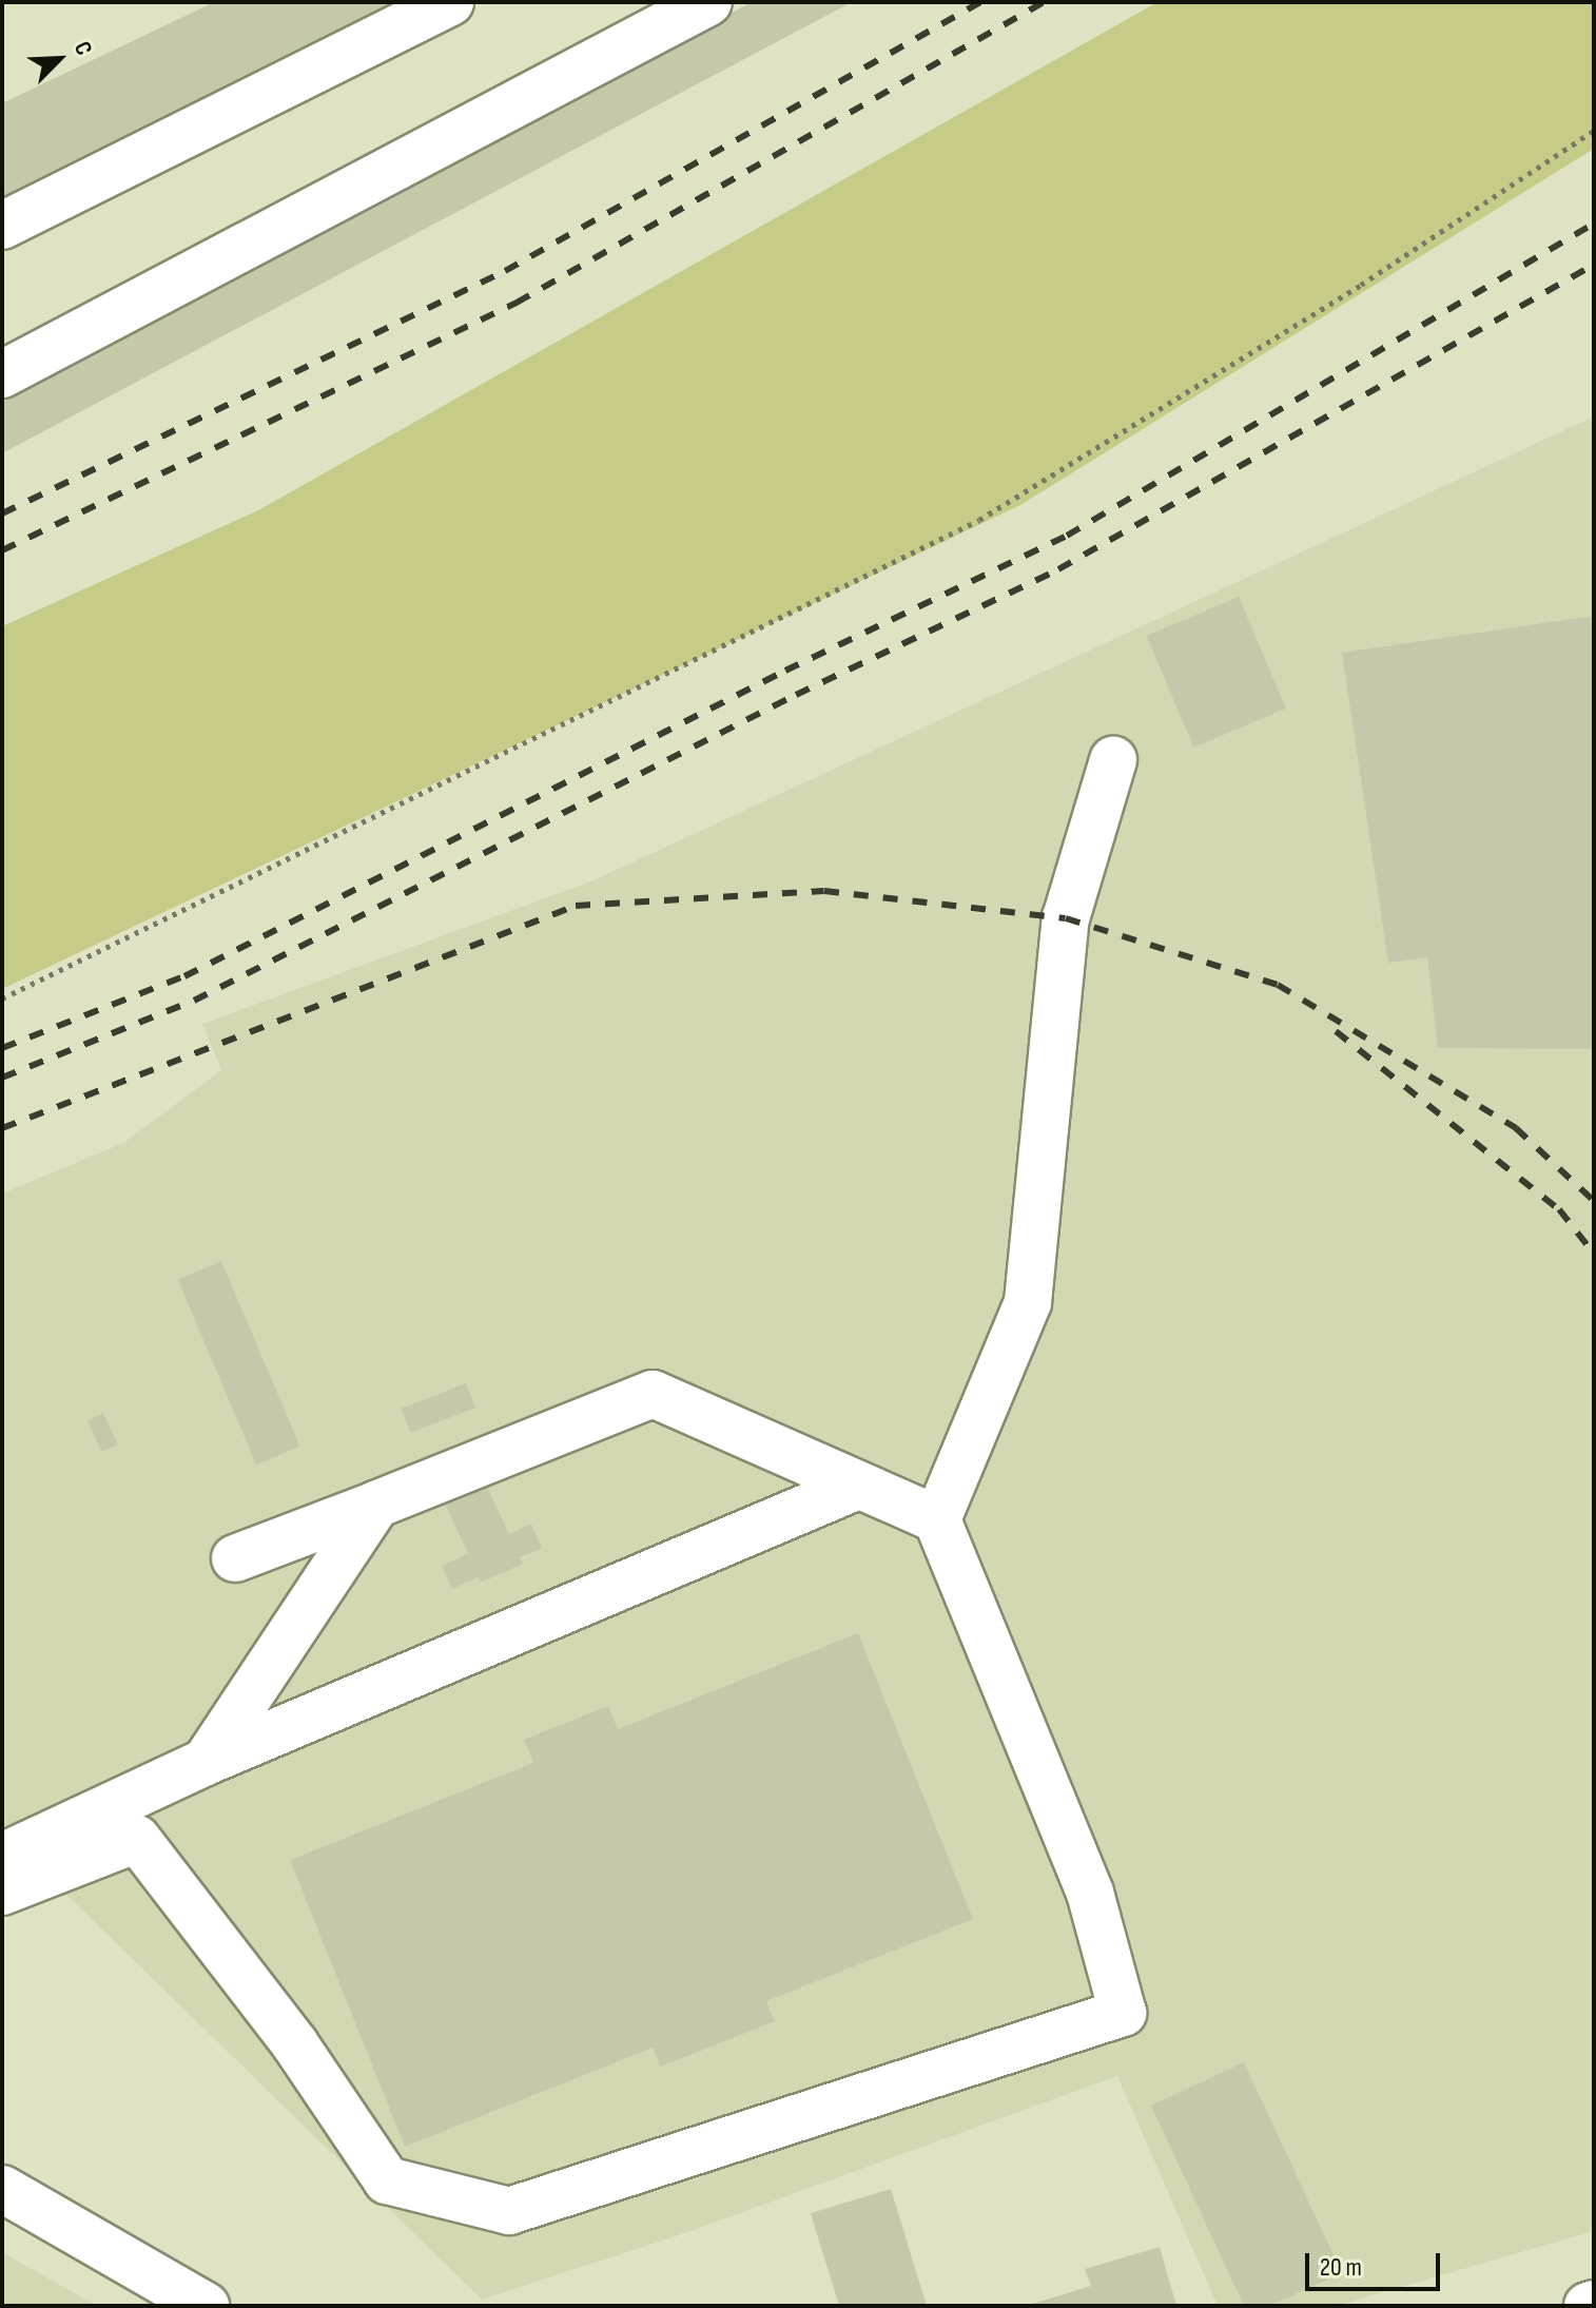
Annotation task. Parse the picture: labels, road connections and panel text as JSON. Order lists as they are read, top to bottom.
{
  "scale_bar": "20 m",
  "north": "top right"
}
